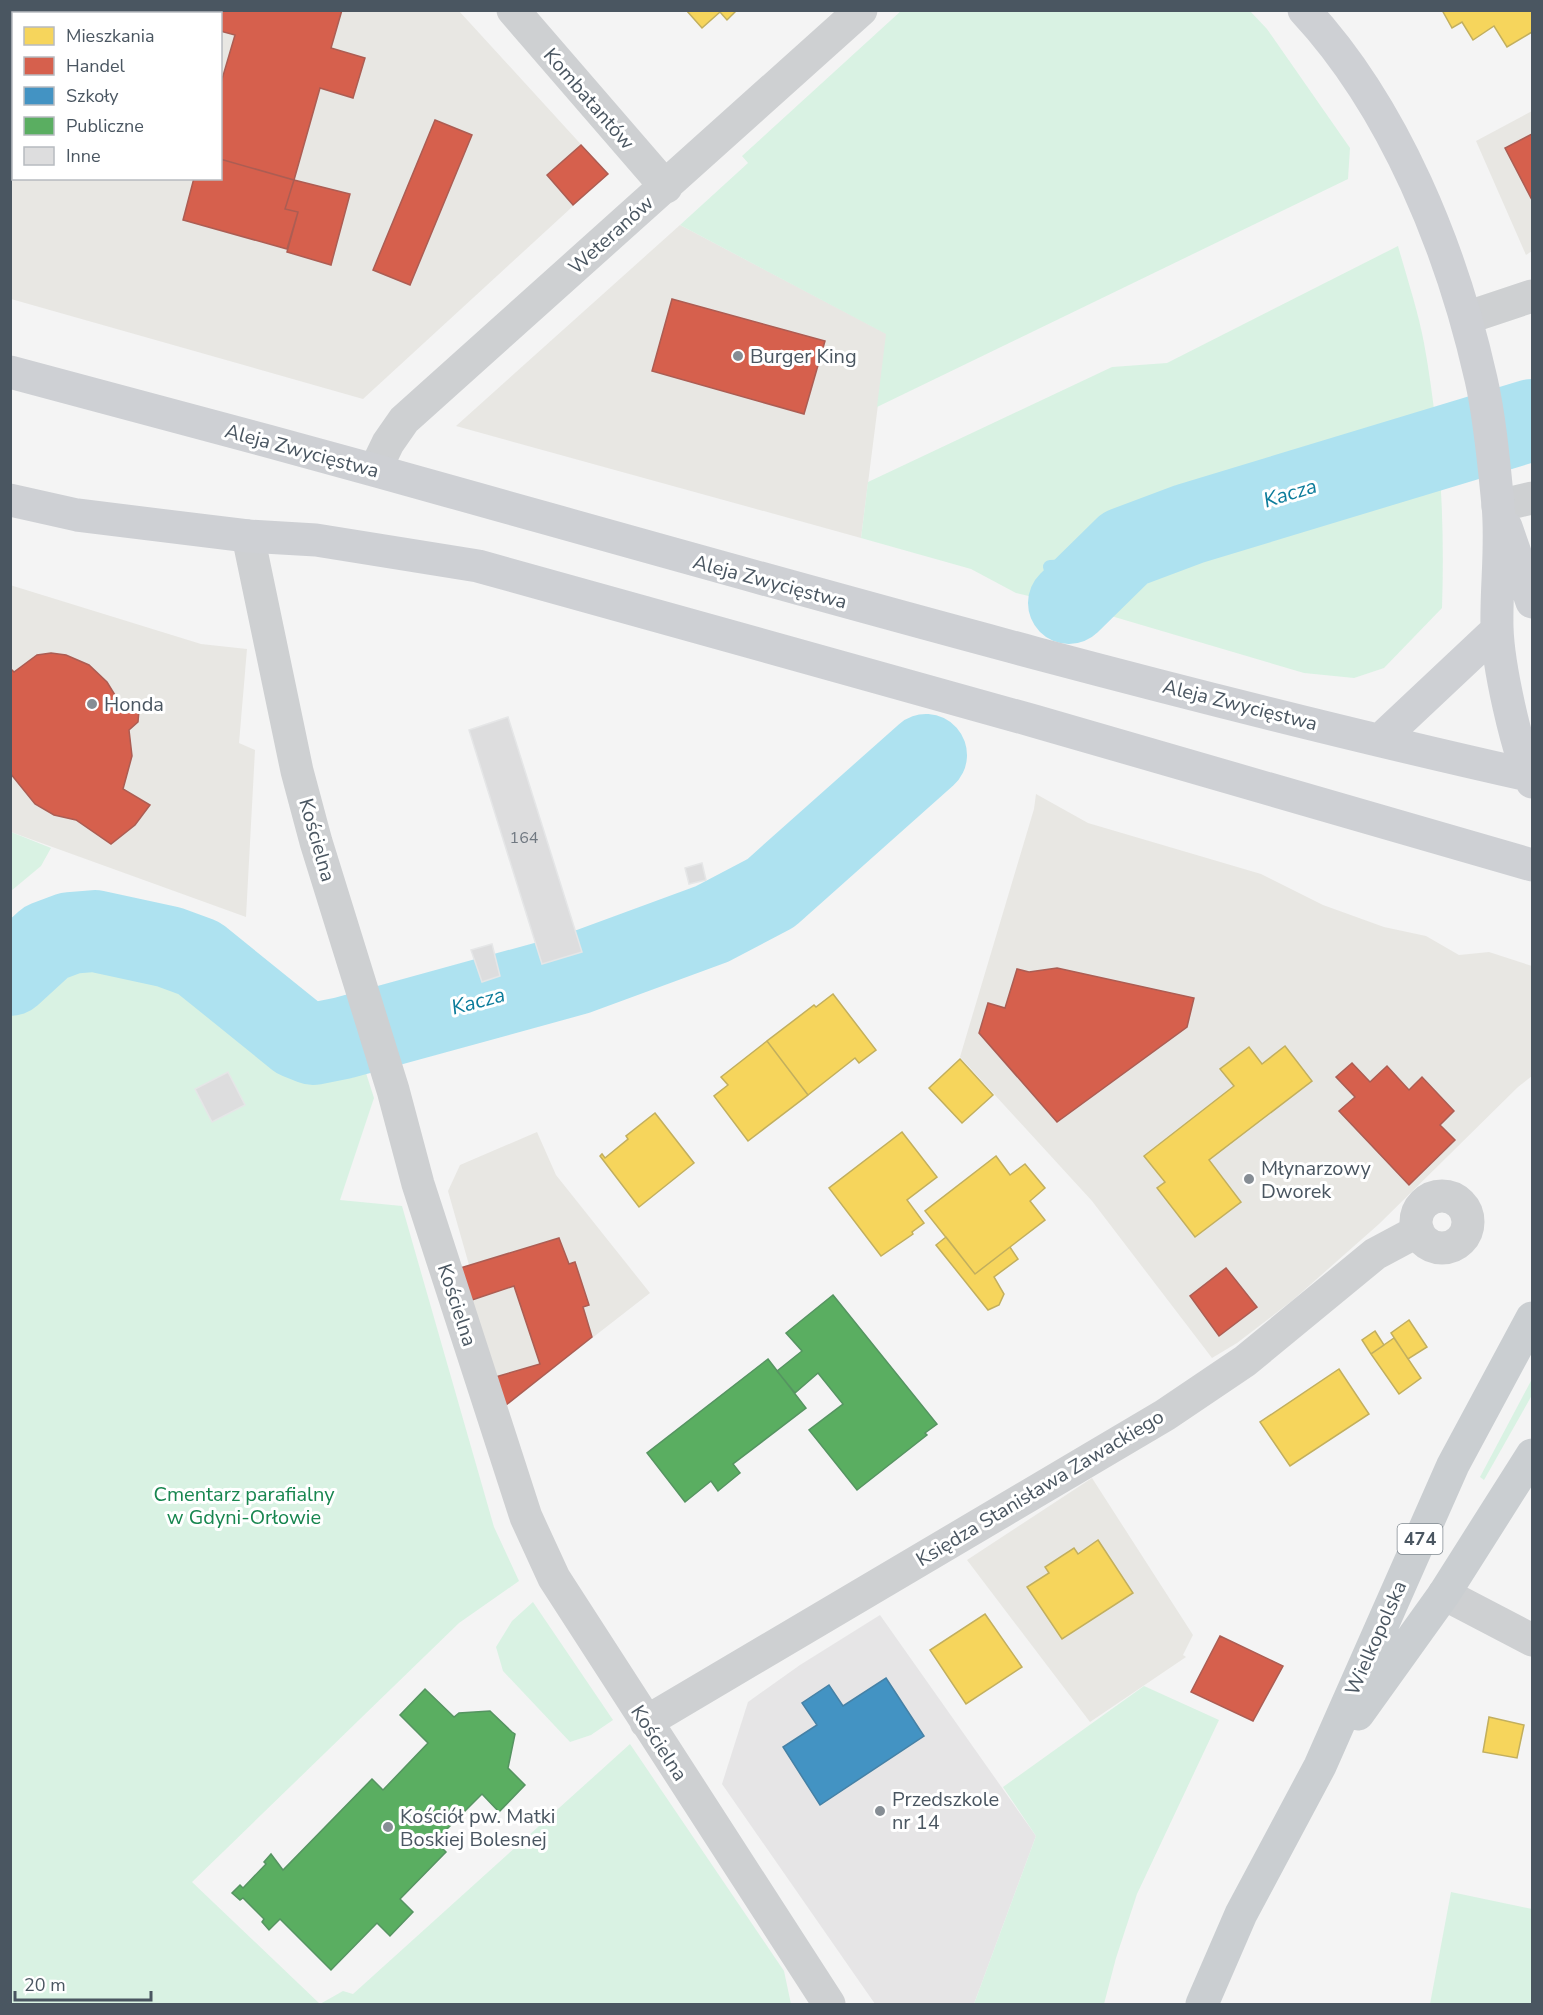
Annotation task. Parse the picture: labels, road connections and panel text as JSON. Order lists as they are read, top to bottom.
{
  "streets": {
    "main road": ["Aleja Zwycięstwa", "474", "Wielkopolska"],
    "street": [
      "Kombatantów",
      "Weteranów",
      "Kościelna",
      "Księdza Stanisława Zawackiego"
    ]
  },
  "crossings": [
    ["Kombatantów", "Weteranów"],
    ["Weteranów", "Aleja Zwycięstwa"],
    ["Kościelna", "Księdza Stanisława Zawackiego"]
  ],
  "water": ["Kacza"],
  "parks": ["Cmentarz parafialny w Gdyni-Orłowie"],
  "places": [
    "Burger King",
    "Honda",
    "Młynarzowy Dworek",
    "Przedszkole nr 14",
    "Kościół pw. Matki Boskiej Bolesnej"
  ],
  "house_numbers": ["164"],
  "legend": [
    "Mieszkania",
    "Handel",
    "Szkoły",
    "Publiczne",
    "Inne"
  ],
  "scale_bar": "20 m"
}
